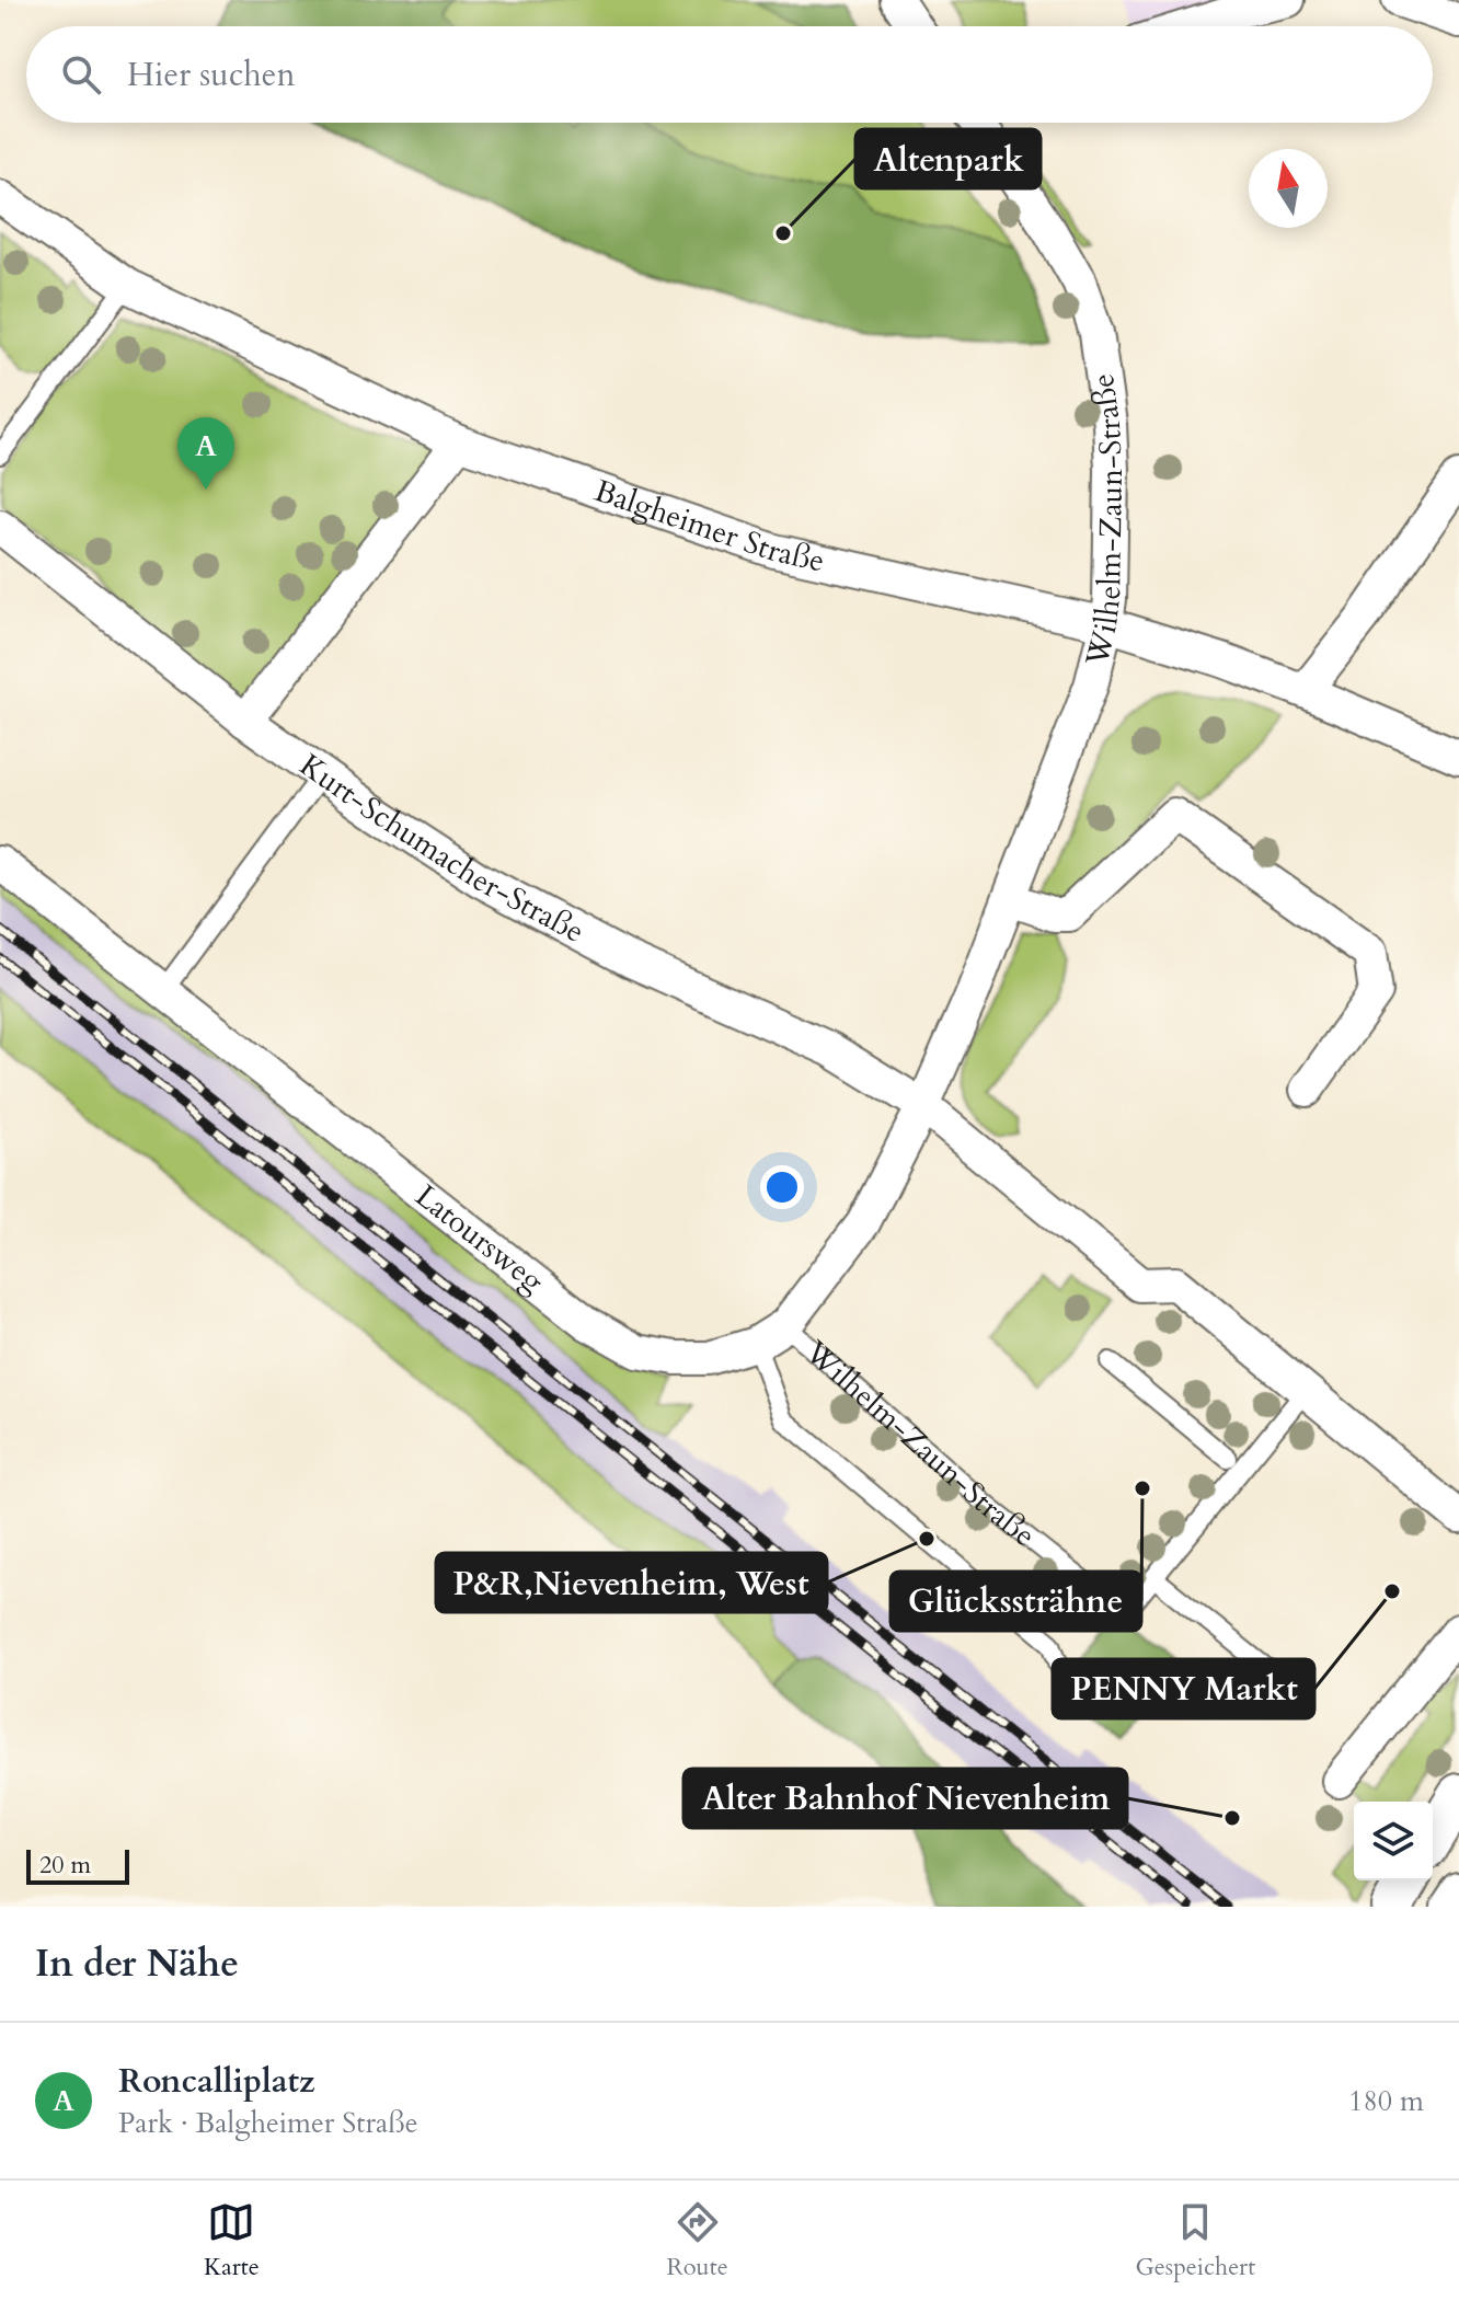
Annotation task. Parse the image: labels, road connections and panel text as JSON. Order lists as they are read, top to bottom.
{
  "streets": {
    "street": [
      "Wilhelm-Zaun-Straße",
      "Balgheimer Straße",
      "Kurt-Schumacher-Straße",
      "Latoursweg"
    ]
  },
  "crossings": [
    ["Wilhelm-Zaun-Straße", "Balgheimer Straße"],
    ["Wilhelm-Zaun-Straße", "Kurt-Schumacher-Straße"],
    ["Wilhelm-Zaun-Straße", "Latoursweg"],
    ["Kurt-Schumacher-Straße", "Latoursweg"]
  ],
  "places": [
    "Altenpark",
    "Glückssträhne",
    "P&R,Nievenheim, West",
    "PENNY Markt",
    "Alter Bahnhof Nievenheim"
  ],
  "scale_bar": "20 m",
  "north": "top",
  "page": {
    "search": "Hier suchen",
    "pins": "A",
    "scale": "20 m",
    "heading": "In der Nähe",
    "list": [
      {
        "mark": "A",
        "name": "Roncalliplatz",
        "note": "Park · Balgheimer Straße",
        "value": "180 m"
      }
    ],
    "nav": ["Karte", "Route", "Gespeichert"]
  }
}
